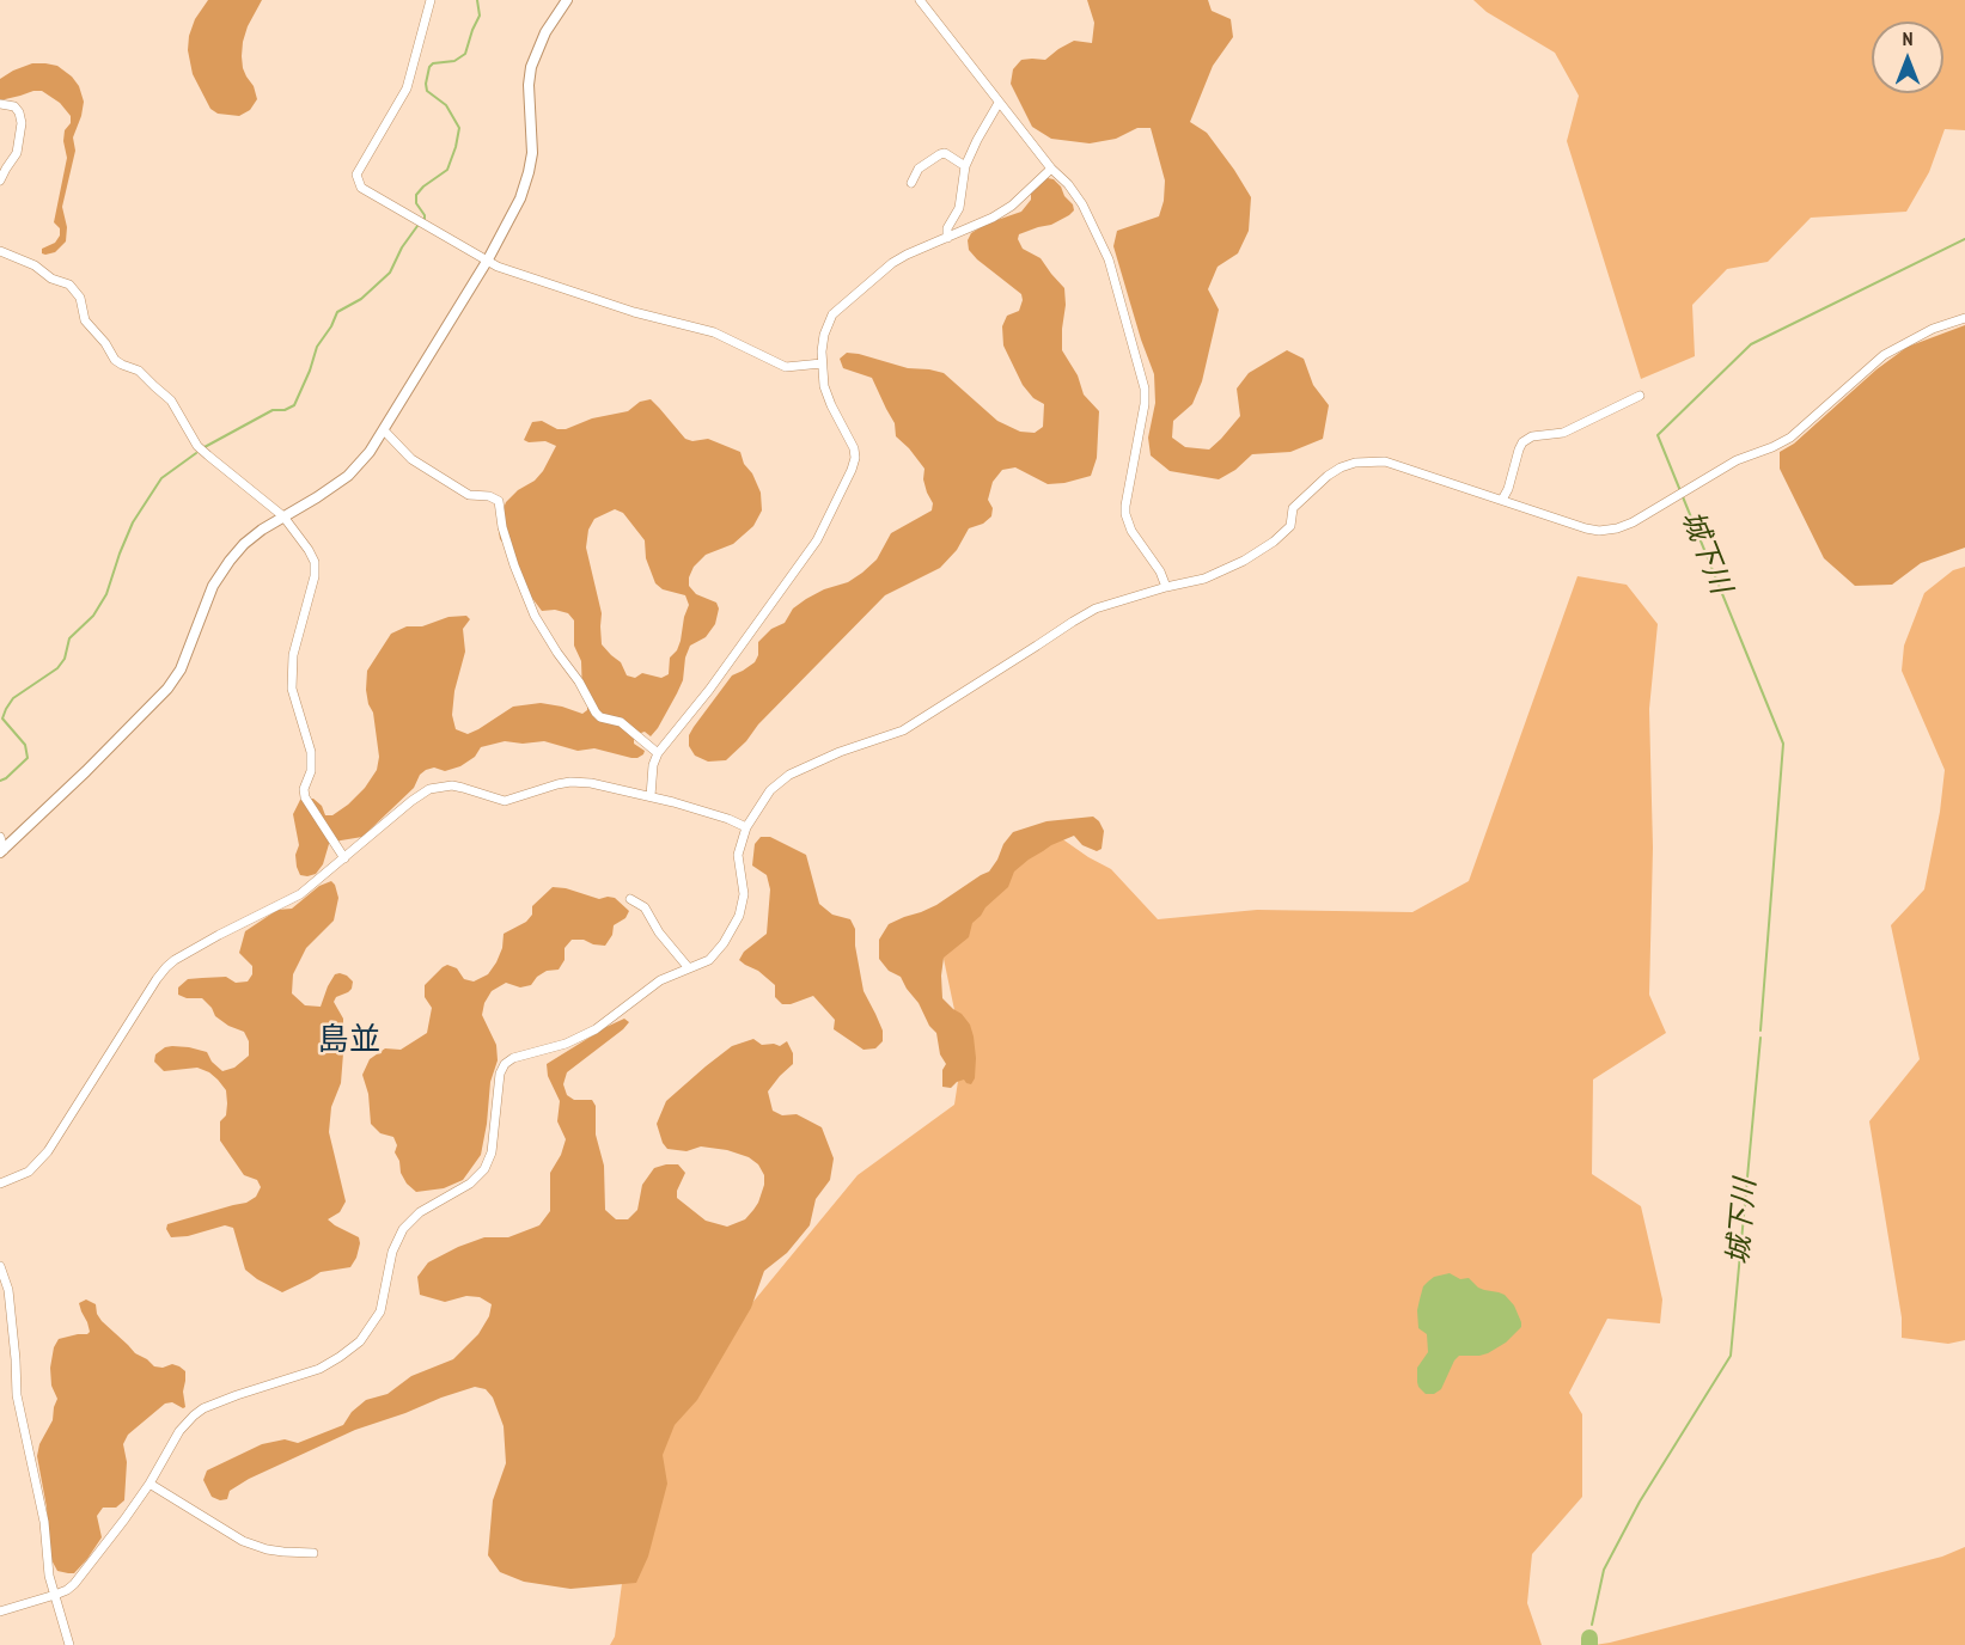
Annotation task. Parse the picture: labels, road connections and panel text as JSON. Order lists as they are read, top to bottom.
{
  "districts": ["島並"],
  "water": ["城下川"],
  "north": "top"
}
